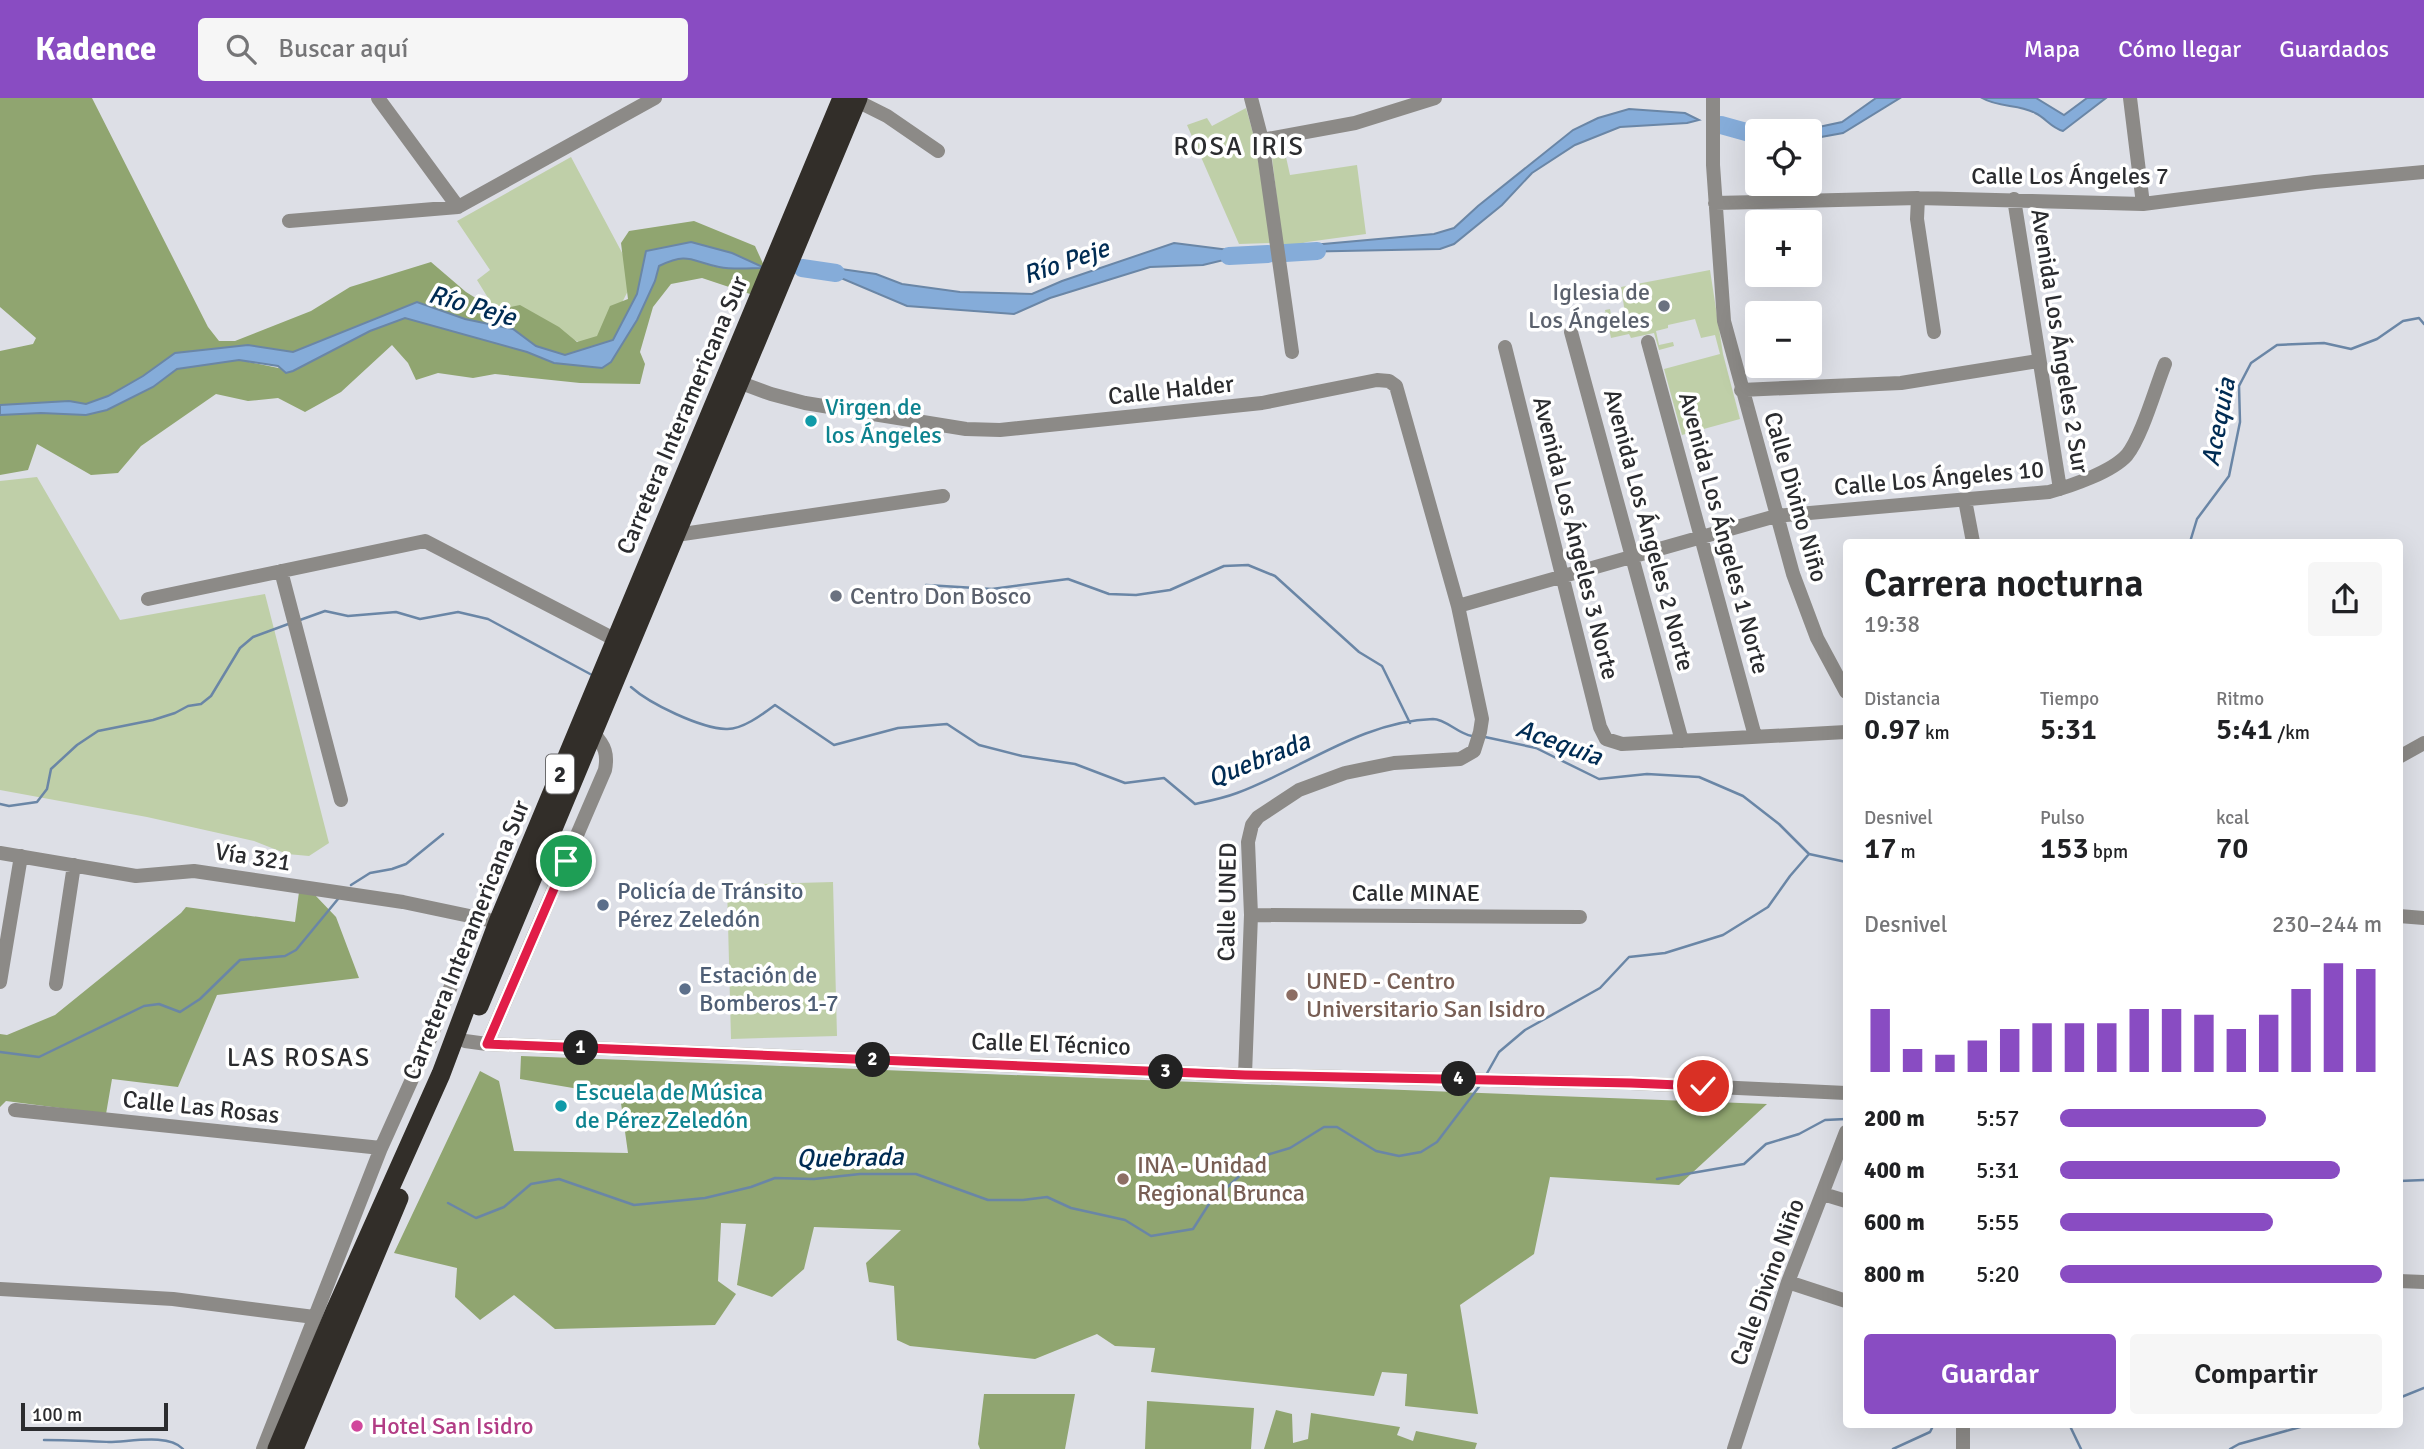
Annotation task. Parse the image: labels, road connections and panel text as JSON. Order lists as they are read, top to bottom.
{
  "streets": {
    "highway": ["Carretera Interamericana Sur", "2"],
    "street": [
      "Calle Los Ángeles 7",
      "Avenida Los Ángeles 2 Sur",
      "Calle Halder",
      "Calle Los Ángeles 10",
      "Calle Divino Niño",
      "Avenida Los Ángeles 2 Norte",
      "Avenida Los Ángeles 1 Norte",
      "Avenida Los Ángeles 3 Norte",
      "Vía 321",
      "Calle MINAE",
      "Calle UNED",
      "Calle El Técnico",
      "Calle Las Rosas"
    ]
  },
  "crossings": [
    ["Calle Los Ángeles 7", "Avenida Los Ángeles 2 Sur"],
    ["Calle Los Ángeles 7", "Calle Divino Niño"],
    ["Avenida Los Ángeles 2 Sur", "Calle Los Ángeles 10"],
    ["Calle Halder", "Carretera Interamericana Sur"],
    ["Calle Halder", "Calle Los Ángeles 10"],
    ["Calle Halder", "Calle UNED"],
    ["Carretera Interamericana Sur", "Vía 321"],
    ["Carretera Interamericana Sur", "Calle El Técnico"],
    ["Calle Los Ángeles 10", "Calle Divino Niño"],
    ["Calle Los Ángeles 10", "Avenida Los Ángeles 2 Norte"],
    ["Calle Los Ángeles 10", "Avenida Los Ángeles 1 Norte"],
    ["Calle Los Ángeles 10", "Avenida Los Ángeles 3 Norte"],
    ["Calle Los Ángeles 10", "Calle UNED"],
    ["Avenida Los Ángeles 2 Norte", "Avenida Los Ángeles 3 Norte"],
    ["Calle MINAE", "Calle UNED"],
    ["Calle UNED", "Calle El Técnico"]
  ],
  "districts": ["ROSA IRIS", "LAS ROSAS"],
  "water": ["Río Peje", "Acequia", "Quebrada"],
  "places": [
    "Iglesia de Los Ángeles",
    "Virgen de los Ángeles",
    "Centro Don Bosco",
    "Policía de Tránsito Pérez Zeledón",
    "Estación de Bomberos 1-7",
    "UNED - Centro Universitario San Isidro",
    "Escuela de Música de Pérez Zeledón",
    "INA - Unidad Regional Brunca",
    "Hotel San Isidro"
  ],
  "scale_bar": "100 m",
  "page": {
    "header": "Kadence",
    "search": "Buscar aquí",
    "nav": ["Mapa", "Cómo llegar", "Guardados"],
    "map_buttons": ["+", "−"],
    "heading": ["Carrera nocturna", "19:38"],
    "stats": [
      ["Distancia", "0.97 km"],
      ["Tiempo", "5:31"],
      ["Ritmo", "5:41 /km"],
      ["Desnivel", "17 m"],
      ["Pulso", "153 bpm"],
      ["kcal", "70"]
    ],
    "chart": ["Desnivel", "230–244 m"],
    "pins": [
      "1",
      "2",
      "3",
      "4"
    ],
    "list": [
      {
        "name": "200 m",
        "note": "5:57"
      },
      {
        "name": "400 m",
        "note": "5:31"
      },
      {
        "name": "600 m",
        "note": "5:55"
      },
      {
        "name": "800 m",
        "note": "5:20"
      }
    ],
    "buttons": ["Guardar", "Compartir"],
    "scale": "100 m"
  }
}
